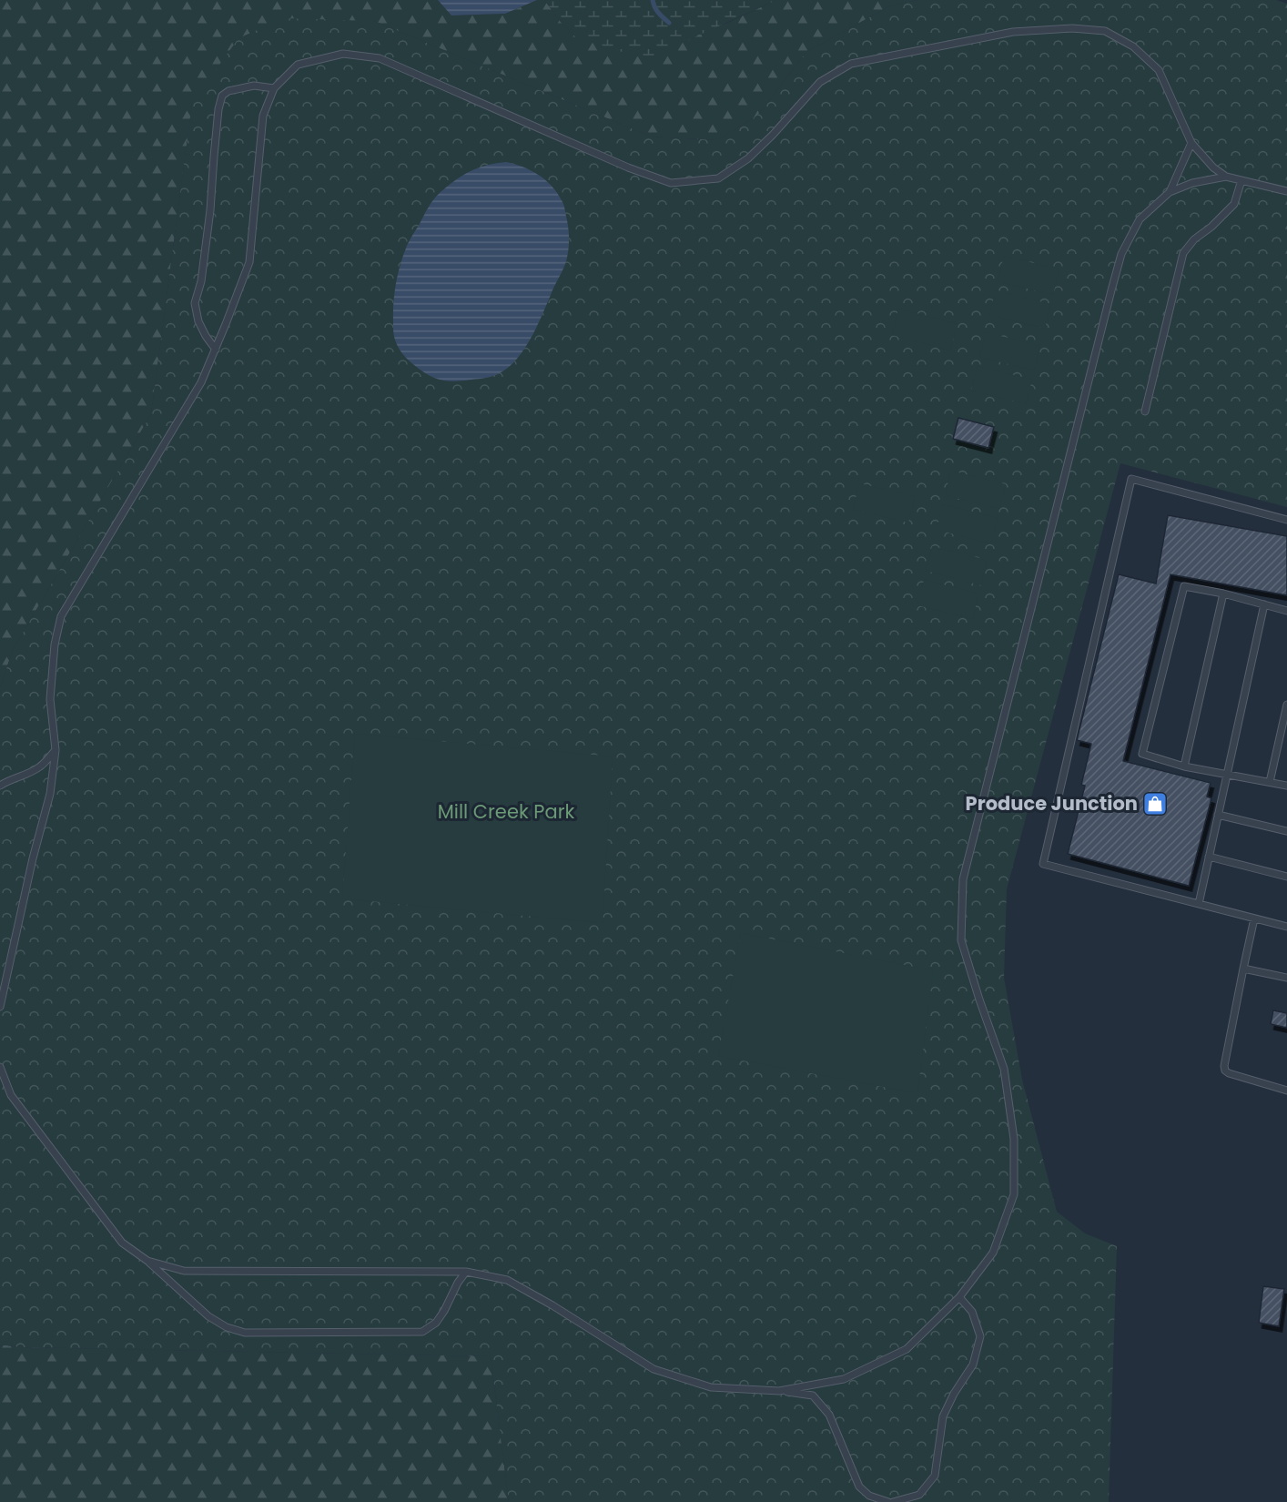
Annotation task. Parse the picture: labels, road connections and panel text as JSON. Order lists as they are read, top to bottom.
{
  "parks": ["Mill Creek Park"],
  "places": {
    "shop": ["Produce Junction"]
  }
}
